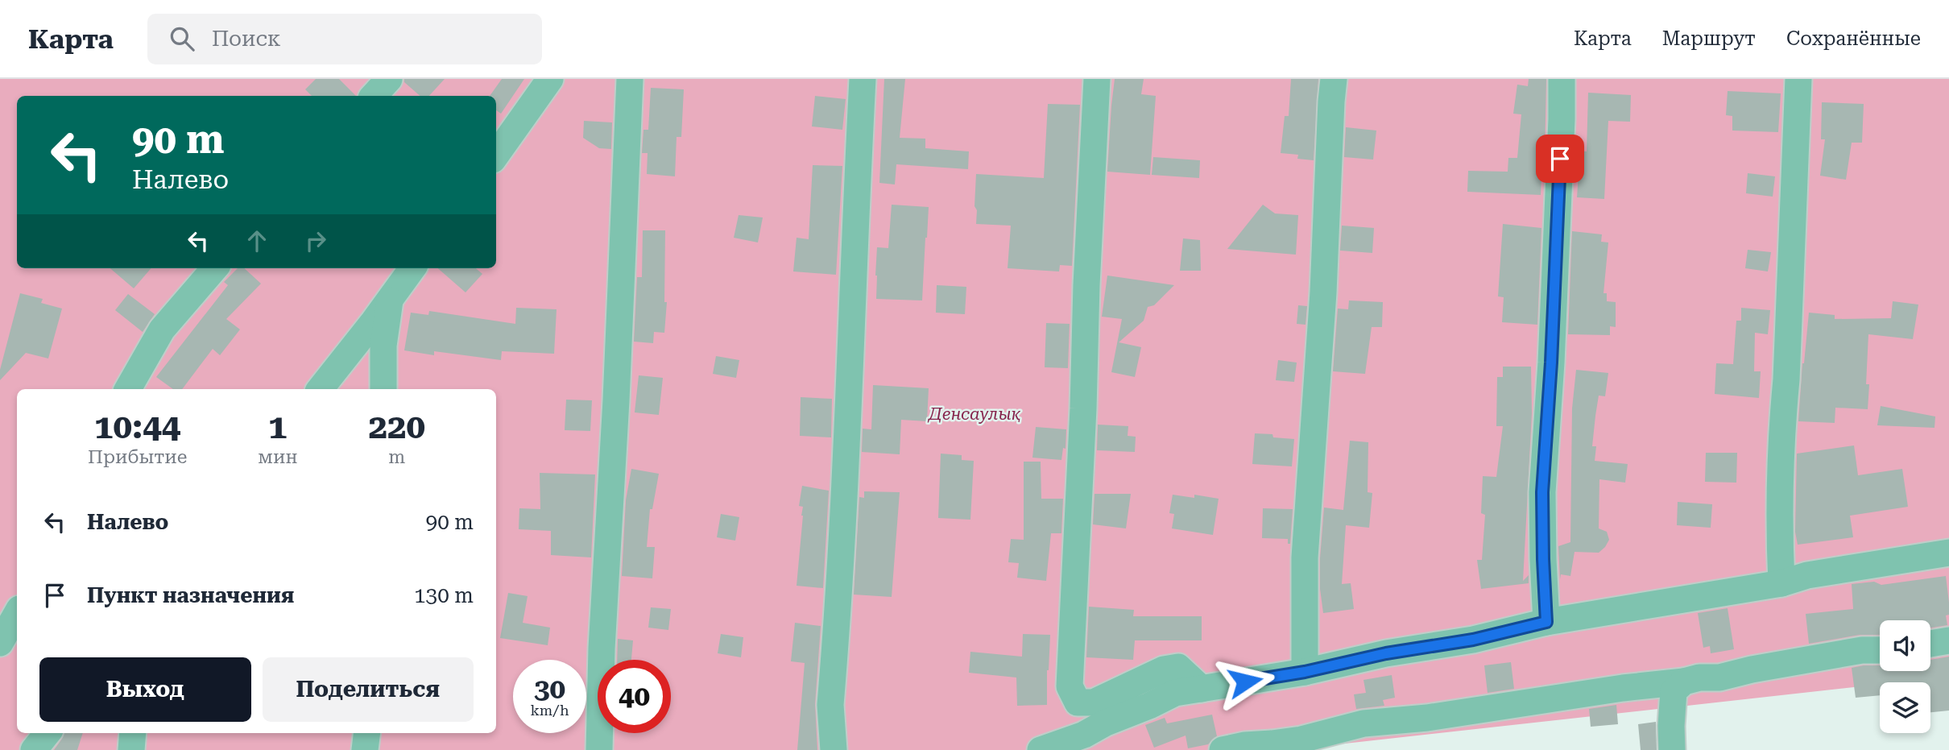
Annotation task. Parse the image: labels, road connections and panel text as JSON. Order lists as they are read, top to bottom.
{
  "parks": ["Денсаулық"],
  "page": {
    "header": "Карта",
    "search": "Поиск",
    "nav": ["Карта", "Маршрут", "Сохранённые"],
    "turn": ["90 m", "Налево"],
    "eta": [
      "10:44",
      "Прибытие",
      "1",
      "мин",
      "220",
      "m"
    ],
    "list": [
      {
        "name": "Налево",
        "value": "90 m"
      },
      {
        "name": "Пункт назначения",
        "value": "130 m"
      }
    ],
    "buttons": ["Выход", "Поделиться"],
    "speed": "30 km/h",
    "limit": "40"
  }
}
